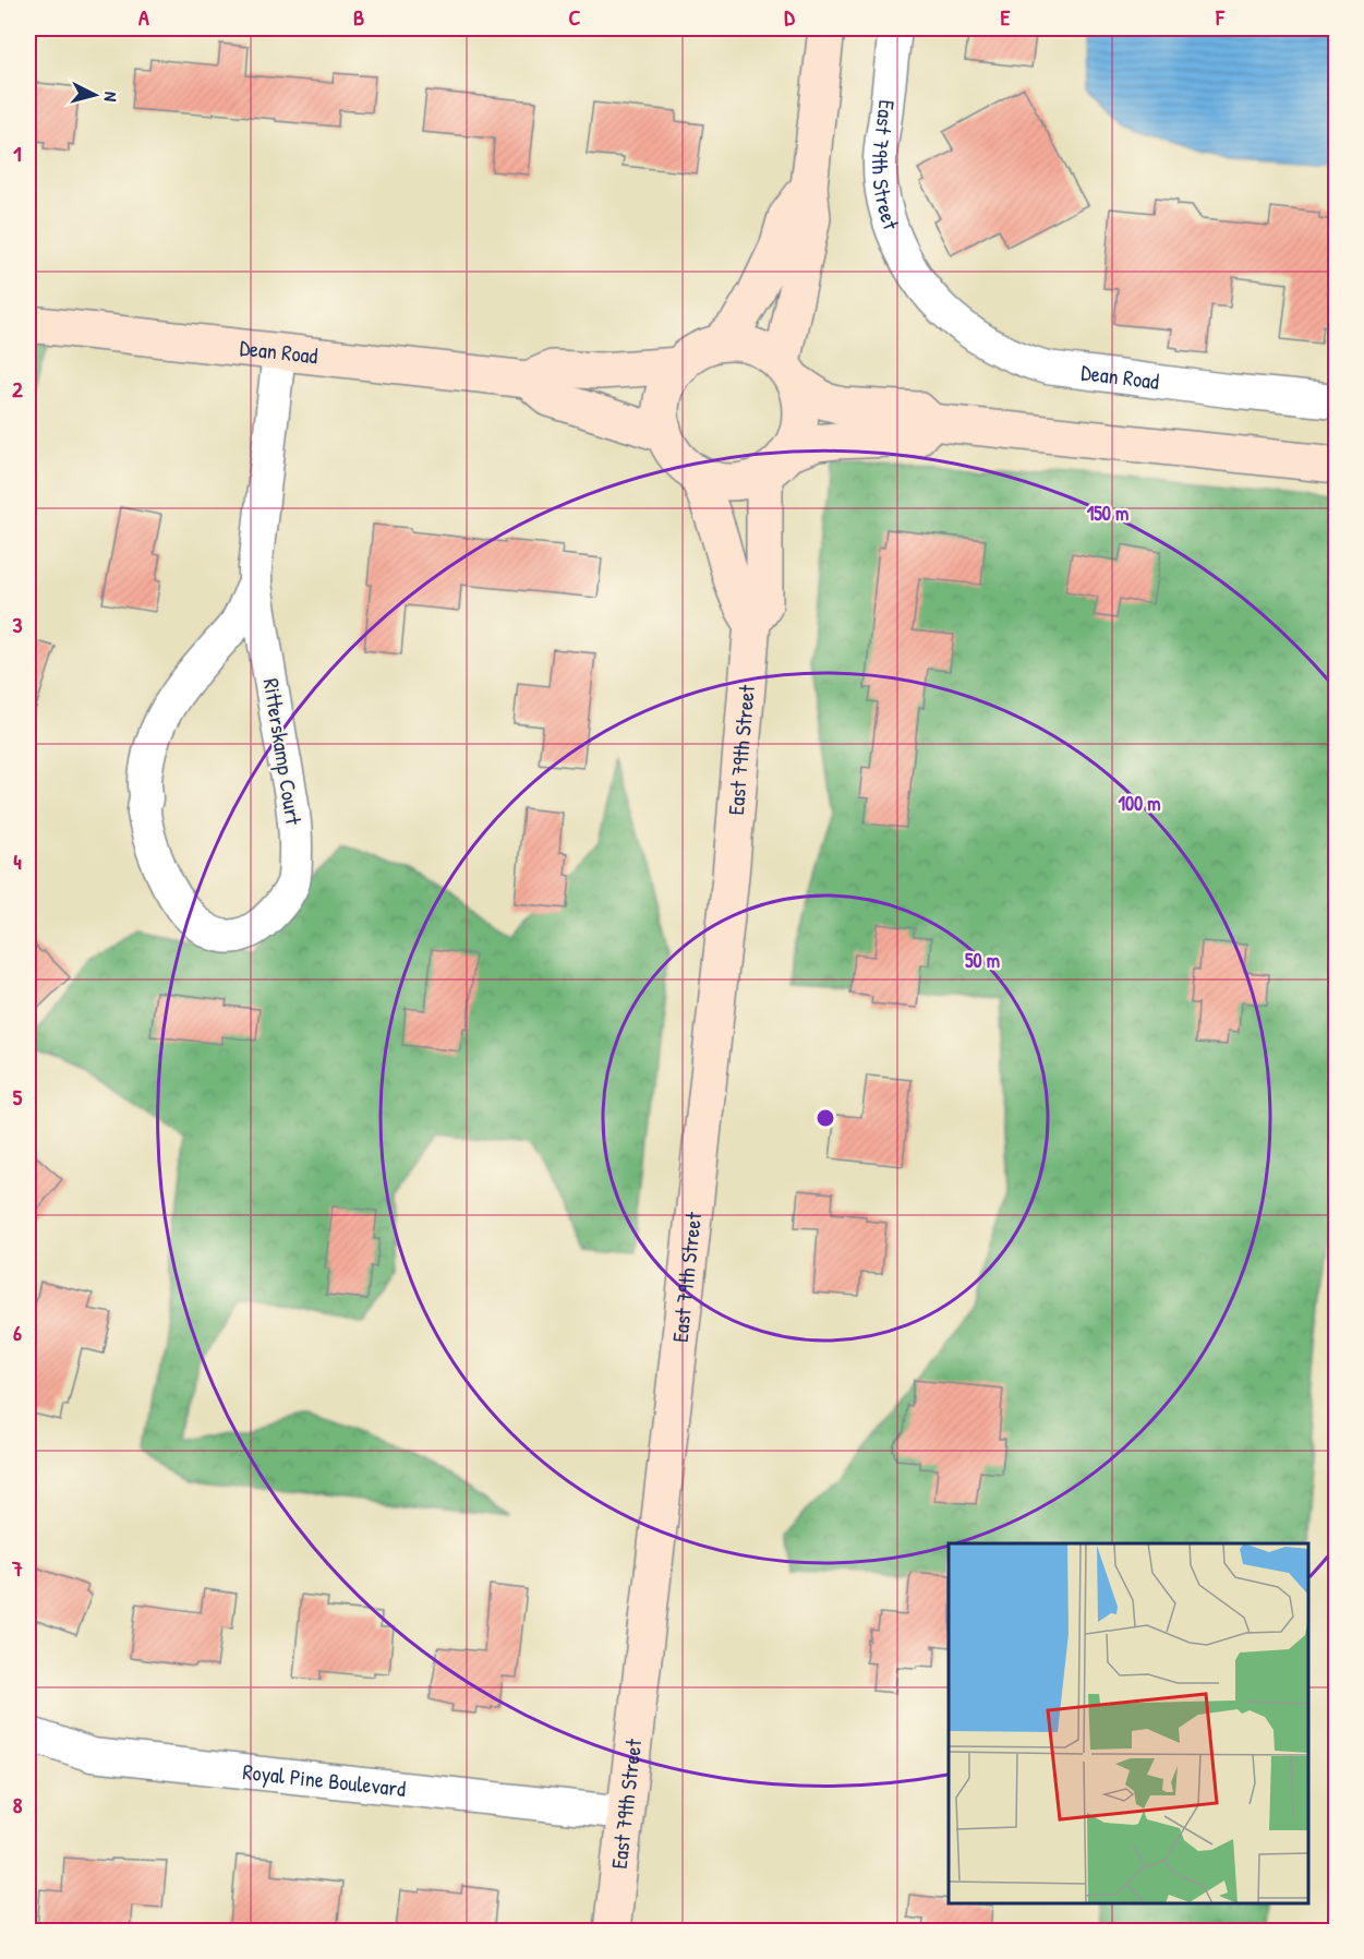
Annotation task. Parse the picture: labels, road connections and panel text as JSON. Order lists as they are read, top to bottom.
{
  "streets": {
    "street": [
      "East 79th Street",
      "Dean Road",
      "Ritterskamp Court",
      "Royal Pine Boulevard"
    ]
  },
  "crossings": [
    ["East 79th Street", "Dean Road"],
    ["East 79th Street", "Royal Pine Boulevard"],
    ["Dean Road", "Ritterskamp Court"]
  ],
  "north": "right",
  "grid": {
    "columns": [
      "A",
      "B",
      "C",
      "D",
      "E",
      "F"
    ],
    "rows": [
      "1",
      "2",
      "3",
      "4",
      "5",
      "6",
      "7",
      "8"
    ]
  },
  "rings": ["150 m", "100 m", "50 m"]
}
